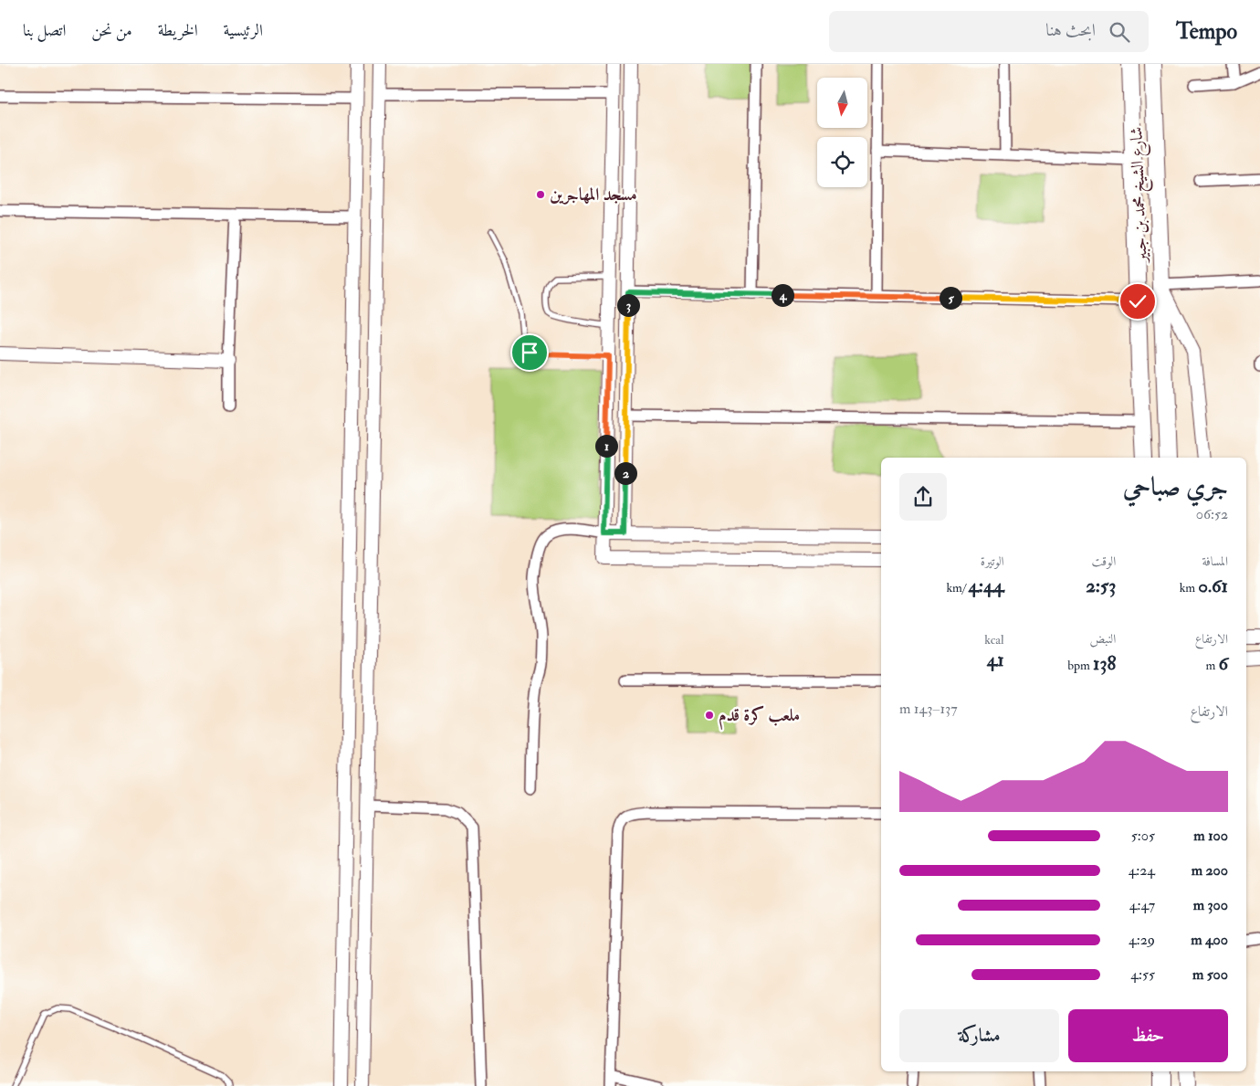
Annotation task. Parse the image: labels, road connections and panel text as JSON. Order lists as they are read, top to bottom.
{
  "streets": {
    "main road": ["شارع الشيخ محمد بن جبير"]
  },
  "places": ["مسجد المهاجرين", "ملعب كرة قدم"],
  "north": "bottom",
  "page": {
    "header": "Tempo",
    "search": "ابحث هنا",
    "nav": [
      "الرئيسية",
      "الخريطة",
      "من نحن",
      "اتصل بنا"
    ],
    "pins": [
      "4",
      "5",
      "3",
      "1",
      "2"
    ],
    "heading": ["جري صباحي", "06:52"],
    "stats": [
      ["المسافة", "0.61 km"],
      ["الوقت", "2:53"],
      ["الوتيرة", "4:44 /km"],
      ["الارتفاع", "6 m"],
      ["النبض", "138 bpm"],
      ["kcal", "41"]
    ],
    "chart": ["الارتفاع", "137–143 m"],
    "list": [
      {
        "name": "100 m",
        "note": "5:05"
      },
      {
        "name": "200 m",
        "note": "4:24"
      },
      {
        "name": "300 m",
        "note": "4:47"
      },
      {
        "name": "400 m",
        "note": "4:29"
      },
      {
        "name": "500 m",
        "note": "4:55"
      }
    ],
    "buttons": ["حفظ", "مشاركة"]
  }
}
